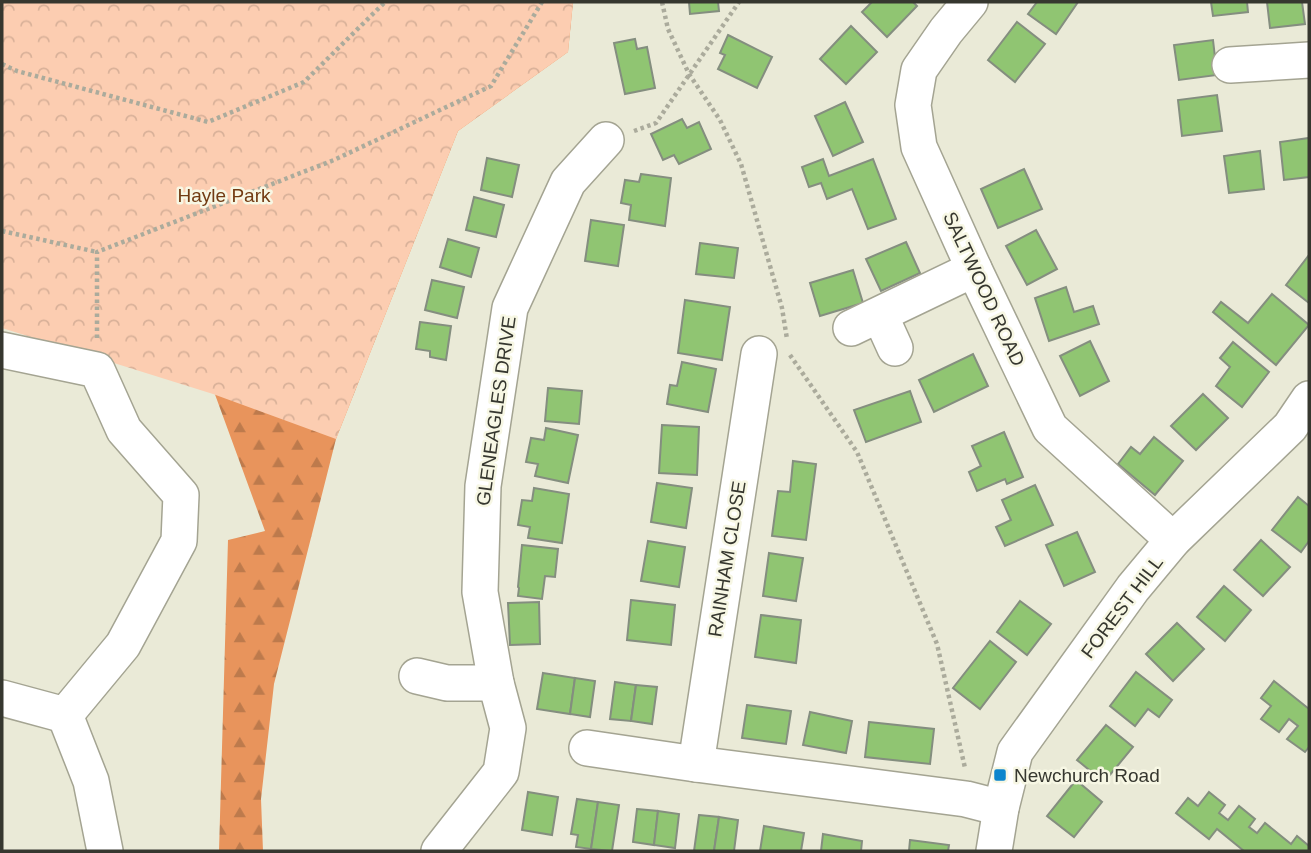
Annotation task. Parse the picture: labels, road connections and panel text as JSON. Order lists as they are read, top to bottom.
{
  "streets": {
    "street": [
      "SALTWOOD ROAD",
      "GLENEAGLES DRIVE",
      "RAINHAM CLOSE",
      "FOREST HILL"
    ]
  },
  "crossings": [
    ["SALTWOOD ROAD", "FOREST HILL"]
  ],
  "parks": ["Hayle Park"],
  "places": {
    "transit": ["Newchurch Road"]
  }
}
